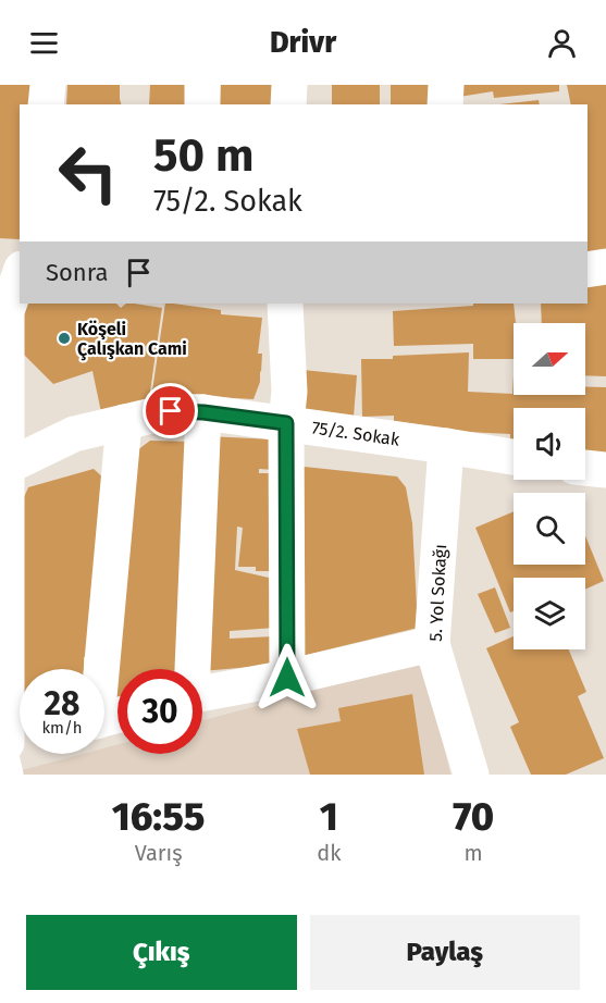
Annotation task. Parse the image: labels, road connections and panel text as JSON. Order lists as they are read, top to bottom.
{
  "streets": {
    "street": ["75/2. Sokak", "5. Yol Sokağı"]
  },
  "crossings": [
    ["75/2. Sokak", "5. Yol Sokağı"]
  ],
  "places": ["Köşeli Çalışkan Cami"],
  "north": "right",
  "page": {
    "header": "Drivr",
    "turn": ["50 m", "75/2. Sokak"],
    "then": "Sonra",
    "speed": "28 km/h",
    "limit": "30",
    "eta": [
      "16:55",
      "Varış",
      "1",
      "dk",
      "70",
      "m"
    ],
    "buttons": ["Çıkış", "Paylaş"]
  }
}
